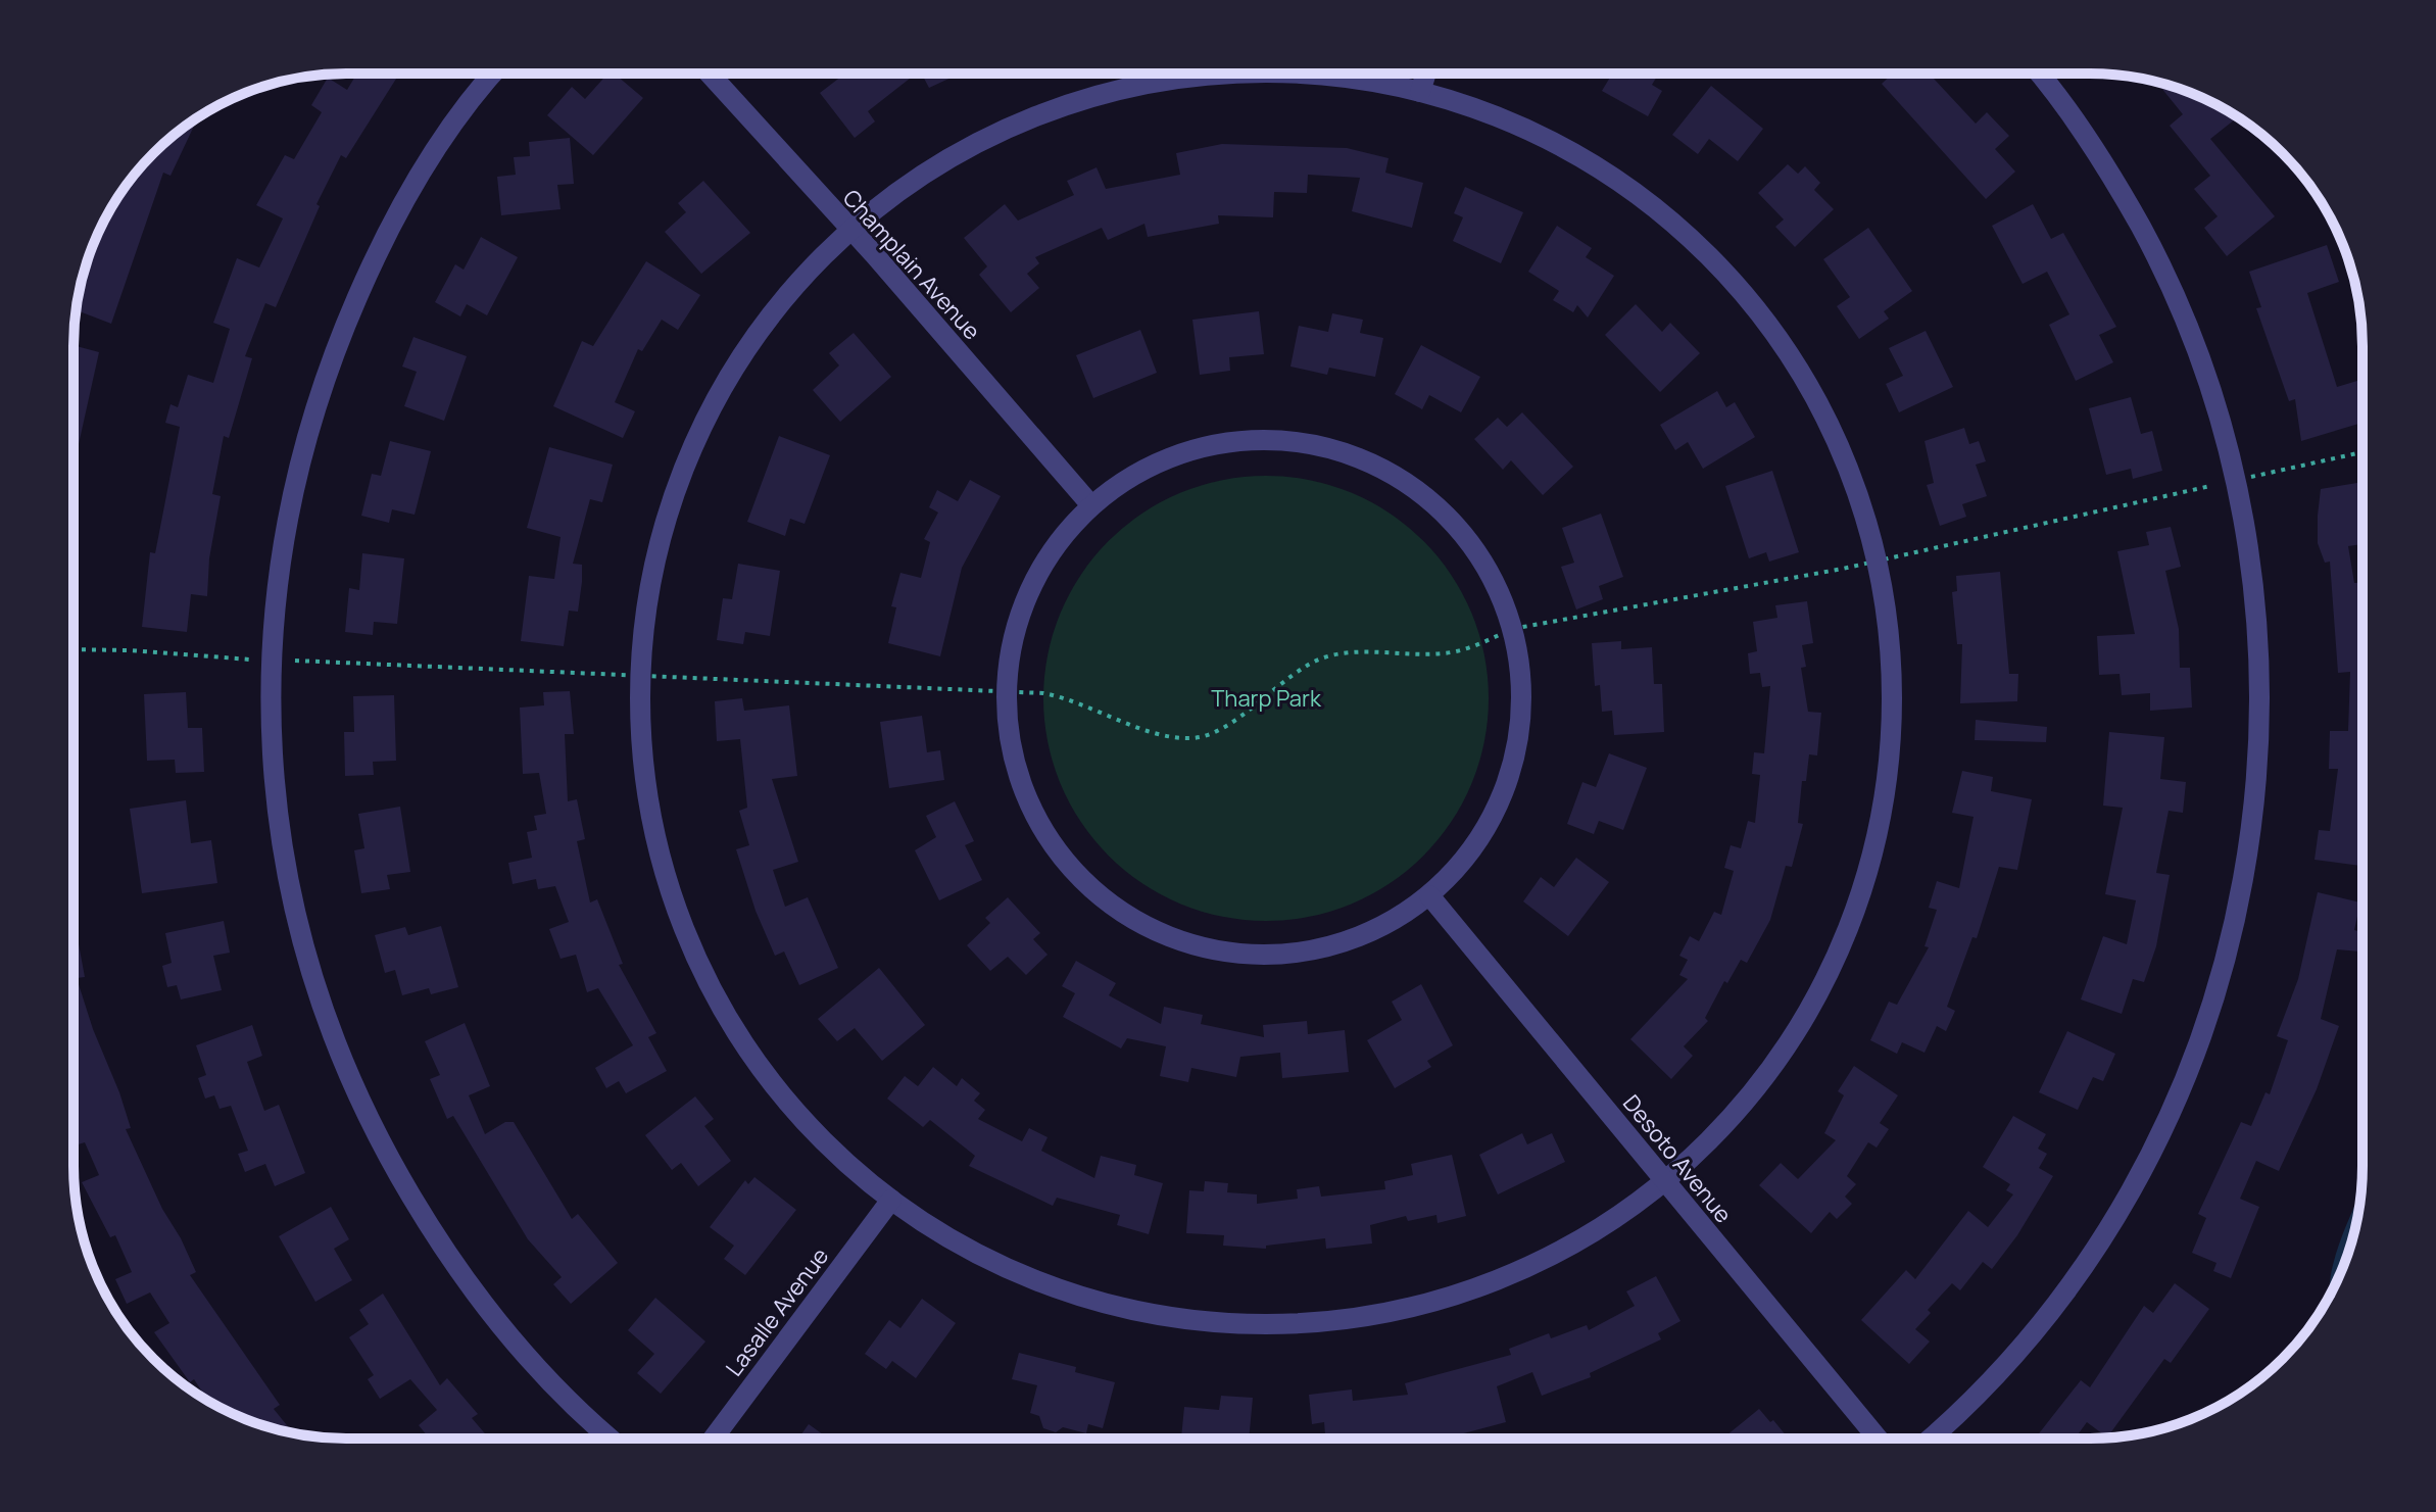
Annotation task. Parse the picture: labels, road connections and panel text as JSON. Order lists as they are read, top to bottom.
{
  "streets": {
    "street": ["Champlain Avenue", "Desoto Avenue", "Lasalle Avenue"]
  },
  "parks": ["Tharp Park"]
}
